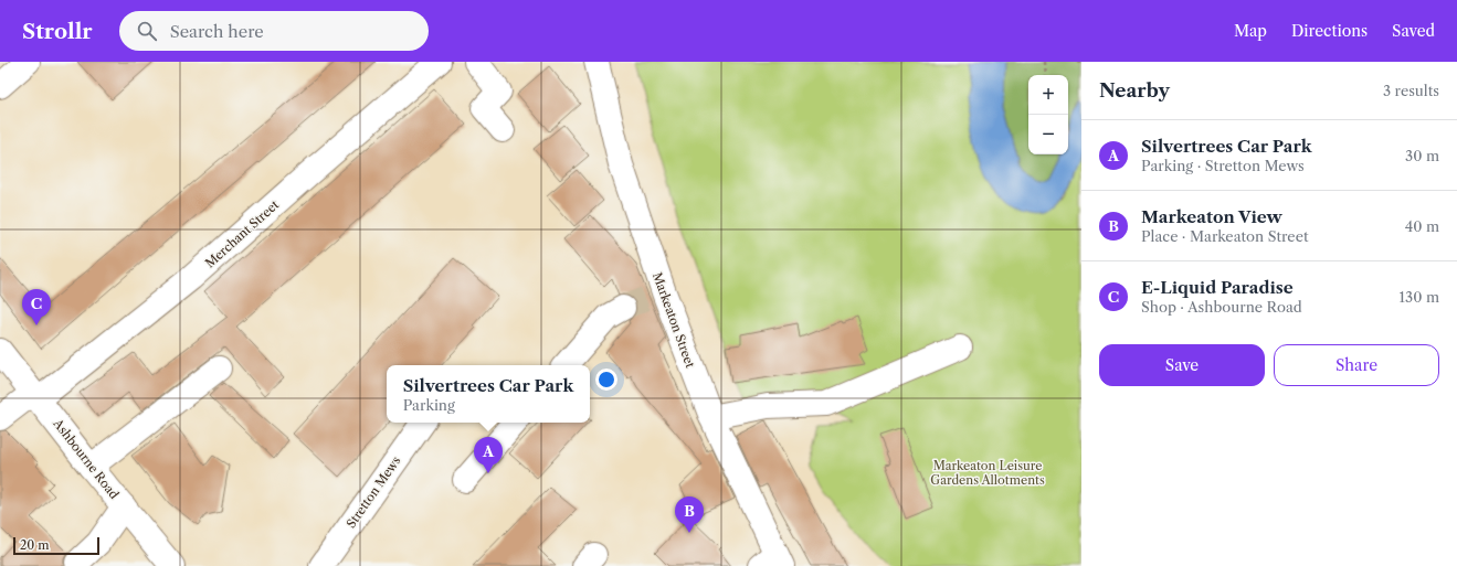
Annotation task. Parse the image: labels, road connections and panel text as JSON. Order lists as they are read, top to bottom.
{
  "streets": {
    "street": [
      "Merchant Street",
      "Markeaton Street",
      "Ashbourne Road",
      "Stretton Mews"
    ]
  },
  "crossings": [
    ["Merchant Street", "Ashbourne Road"]
  ],
  "parks": ["Markeaton Leisure Gardens Allotments"],
  "scale_bar": "20 m",
  "page": {
    "header": "Strollr",
    "search": "Search here",
    "nav": ["Map", "Directions", "Saved"],
    "heading": ["Nearby", "3 results"],
    "map_buttons": ["+", "−"],
    "list": [
      {
        "mark": "A",
        "name": "Silvertrees Car Park",
        "note": "Parking · Stretton Mews",
        "value": "30 m"
      },
      {
        "mark": "B",
        "name": "Markeaton View",
        "note": "Place · Markeaton Street",
        "value": "40 m"
      },
      {
        "mark": "C",
        "name": "E-Liquid Paradise",
        "note": "Shop · Ashbourne Road",
        "value": "130 m"
      }
    ],
    "pins": ["C", "A", "B"],
    "buttons": ["Save", "Share"],
    "popup": ["Silvertrees Car Park", "Parking"],
    "scale": "20 m"
  }
}
